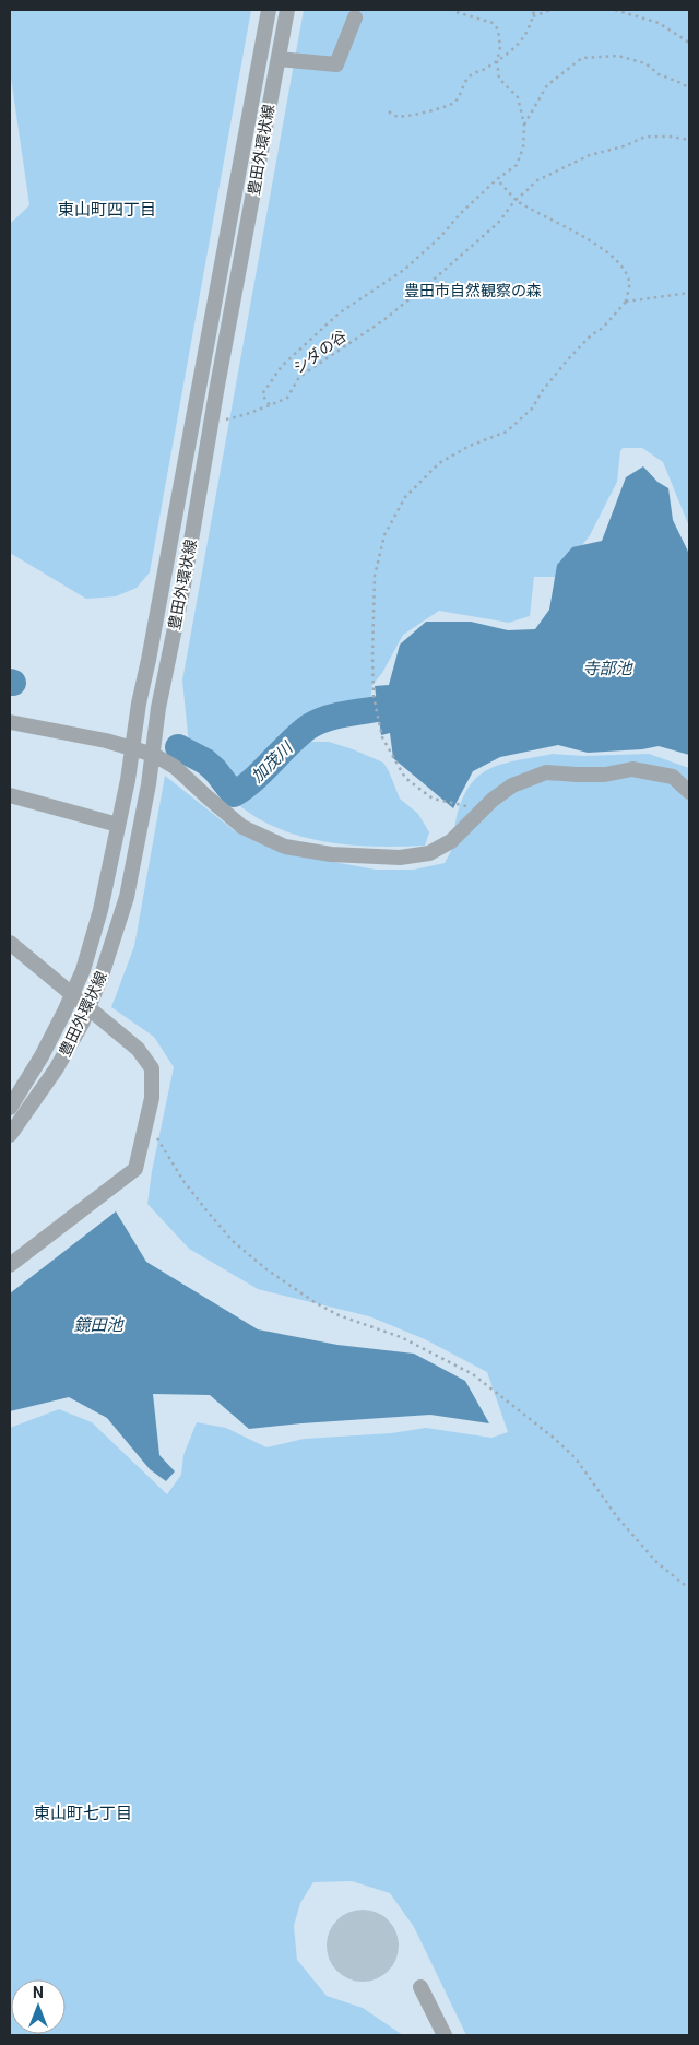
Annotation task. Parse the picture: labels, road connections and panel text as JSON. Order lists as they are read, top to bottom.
{
  "streets": {
    "street": ["豊田外環状線"],
    "path": ["シダの谷"]
  },
  "districts": ["東山町四丁目", "東山町七丁目"],
  "water": ["寺部池", "加茂川", "鏡田池"],
  "parks": ["豊田市自然観察の森"],
  "north": "top"
}
